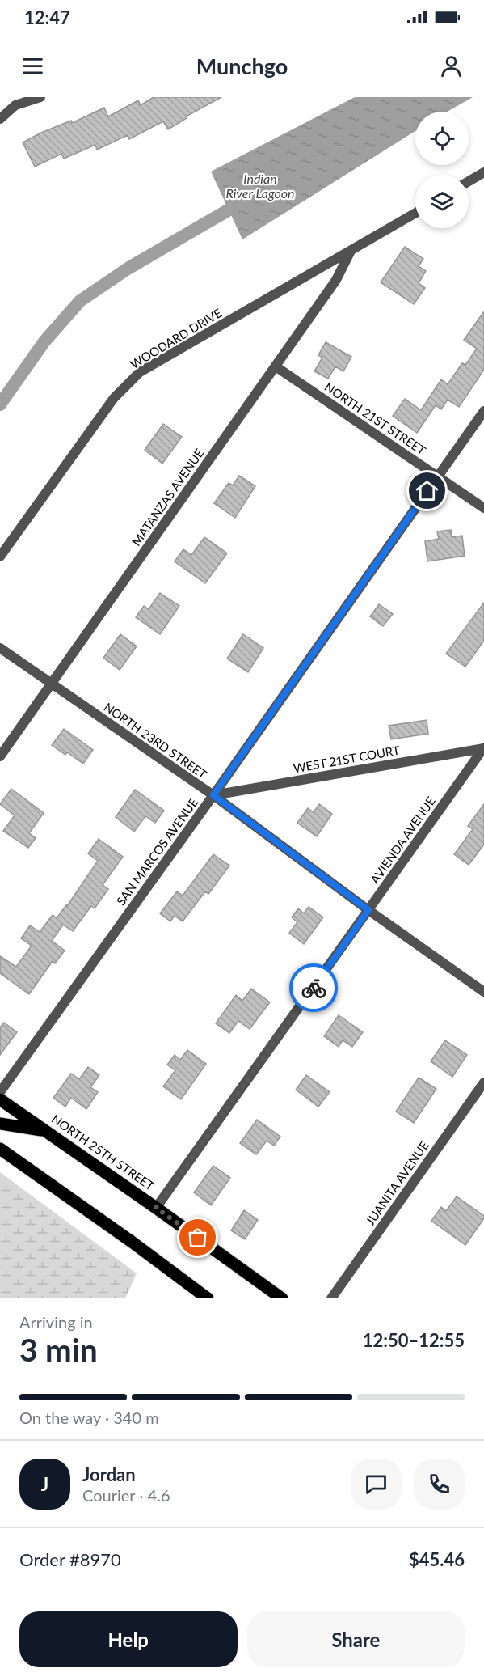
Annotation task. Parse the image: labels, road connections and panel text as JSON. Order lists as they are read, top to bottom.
{
  "streets": {
    "main road": ["NORTH 25TH STREET"],
    "street": [
      "WOODARD DRIVE",
      "NORTH 21ST STREET",
      "MATANZAS AVENUE",
      "NORTH 23RD STREET",
      "WEST 21ST COURT",
      "AVIENDA AVENUE",
      "SAN MARCOS AVENUE",
      "JUANITA AVENUE"
    ]
  },
  "crossings": [
    ["WOODARD DRIVE", "MATANZAS AVENUE"],
    ["NORTH 21ST STREET", "MATANZAS AVENUE"],
    ["NORTH 21ST STREET", "SAN MARCOS AVENUE"],
    ["MATANZAS AVENUE", "NORTH 23RD STREET"],
    ["NORTH 23RD STREET", "WEST 21ST COURT"],
    ["NORTH 23RD STREET", "AVIENDA AVENUE"],
    ["NORTH 23RD STREET", "SAN MARCOS AVENUE"],
    ["WEST 21ST COURT", "AVIENDA AVENUE"],
    ["WEST 21ST COURT", "SAN MARCOS AVENUE"],
    ["AVIENDA AVENUE", "NORTH 25TH STREET"]
  ],
  "water": ["Indian River Lagoon"],
  "page": {
    "status": "12:47",
    "header": "Munchgo",
    "heading": ["3 min", "Arriving in", "12:50–12:55"],
    "panel": [
      "Jordan",
      "Courier · 4.6",
      "Order #8970",
      "$45.46"
    ],
    "bar": "On the way · 340 m",
    "round": "J",
    "buttons": ["Help", "Share"]
  }
}
